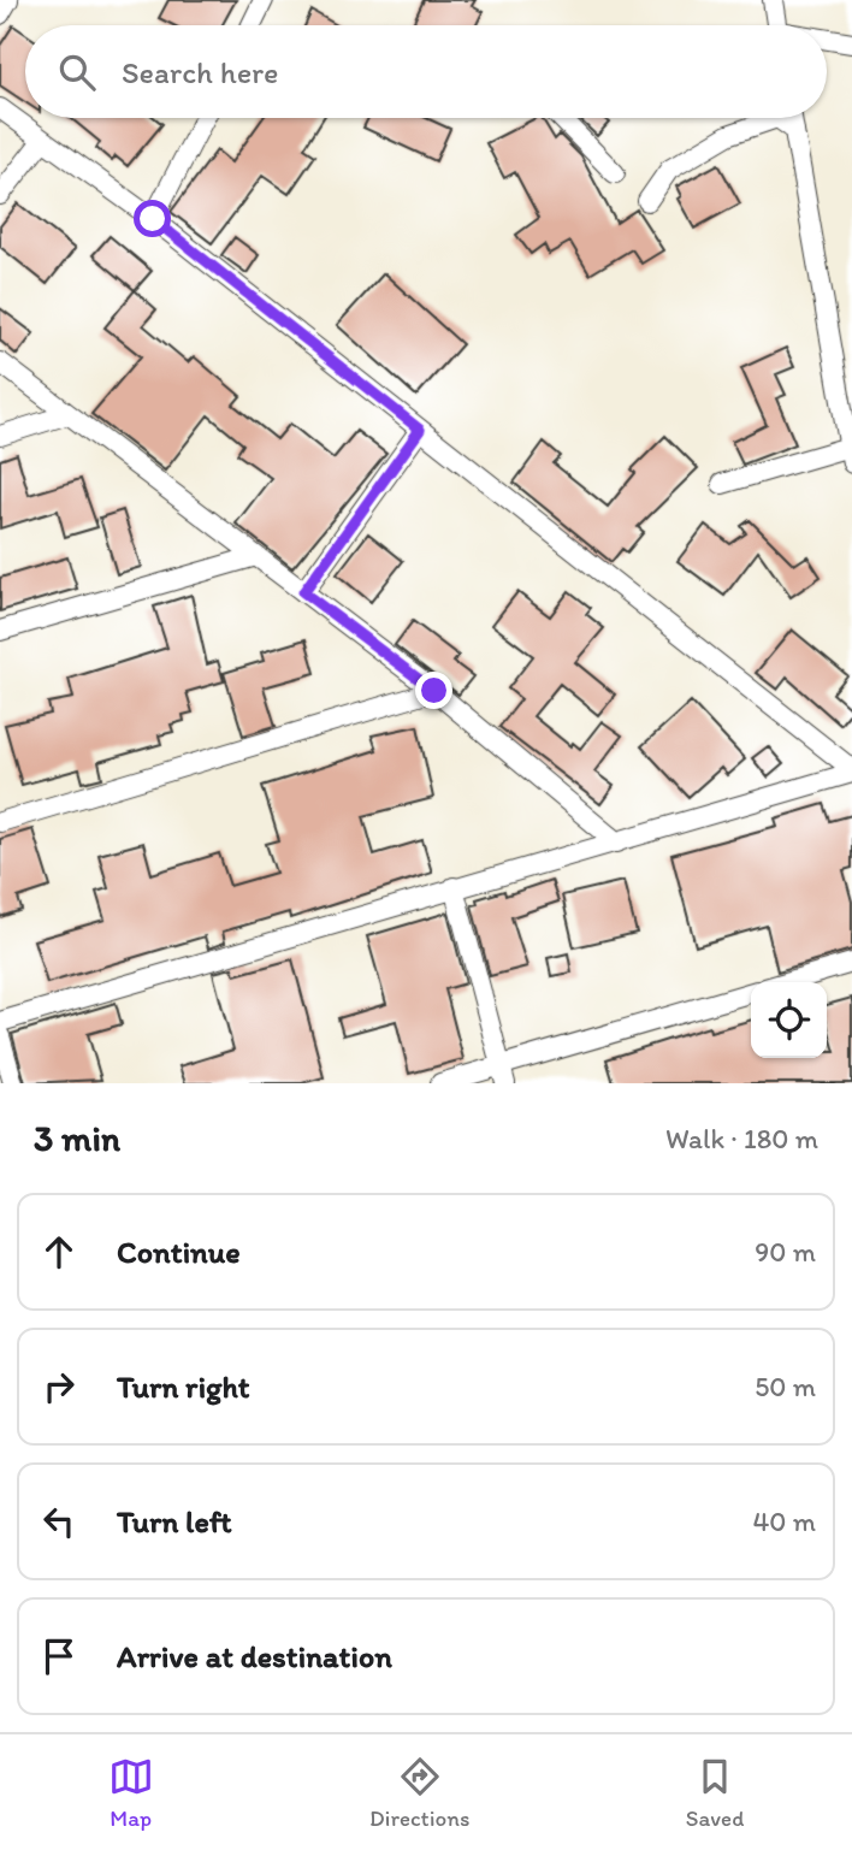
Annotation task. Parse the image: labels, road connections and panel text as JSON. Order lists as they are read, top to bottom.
{
  "page": {
    "search": "Search here",
    "heading": ["3 min", "Walk · 180 m"],
    "list": [
      ["Continue", "90 m"],
      ["Turn right", "50 m"],
      ["Turn left", "40 m"],
      "Arrive at destination"
    ],
    "nav": ["Map", "Directions", "Saved"]
  }
}
